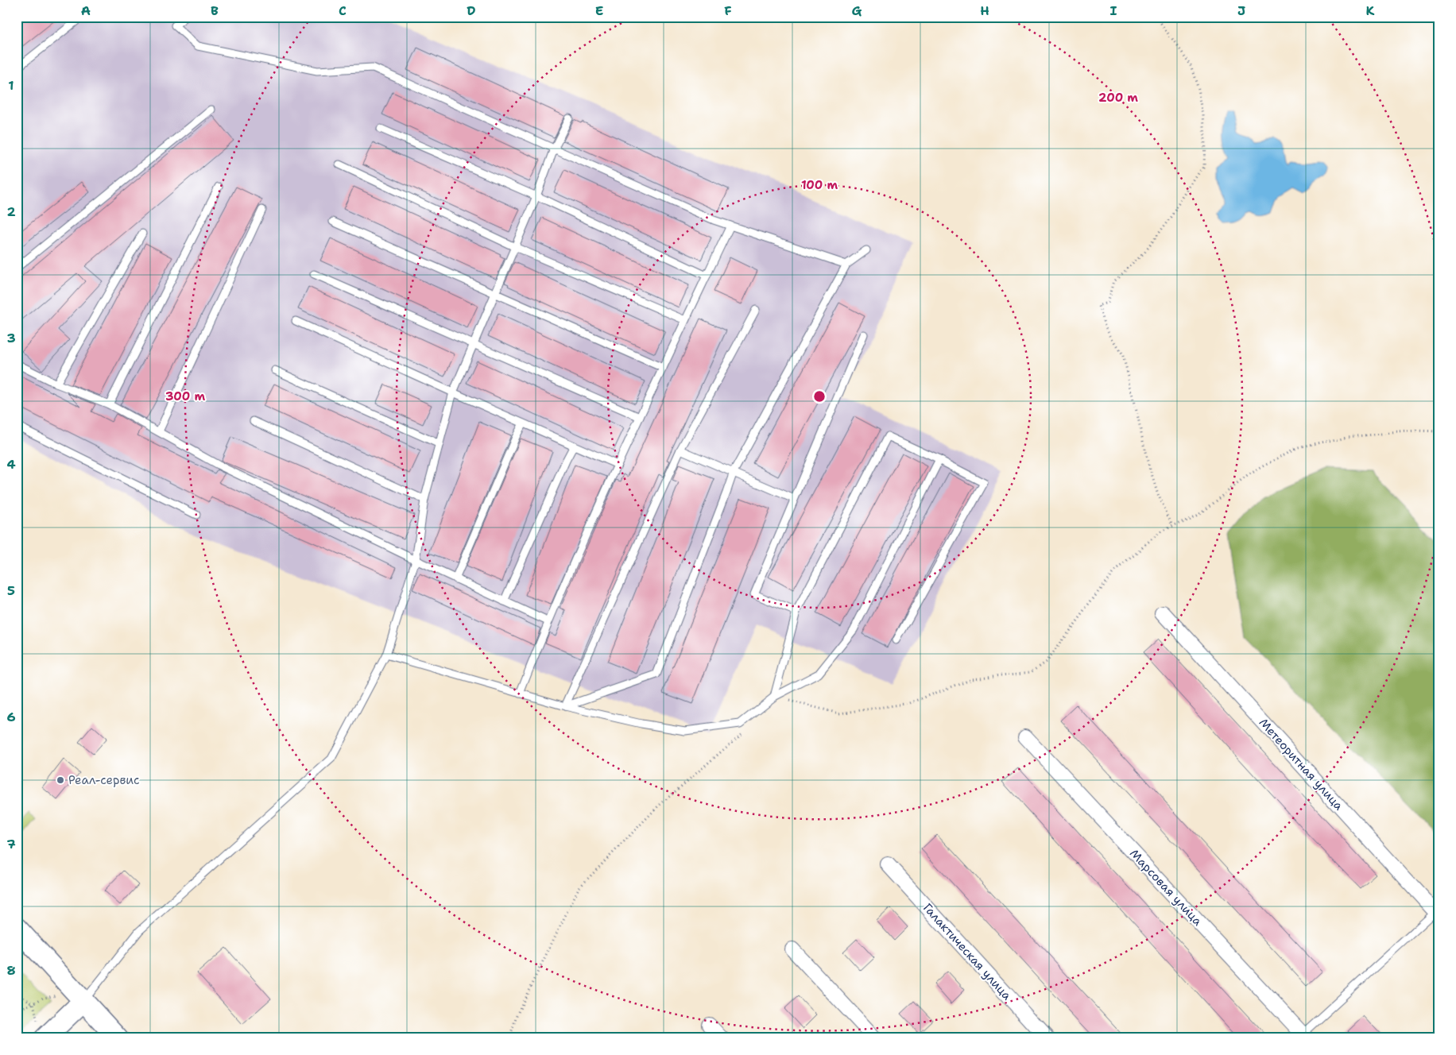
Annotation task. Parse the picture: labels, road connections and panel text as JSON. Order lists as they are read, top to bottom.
{
  "streets": {
    "street": ["Метеоритная улица", "Марсовая улица", "Галактическая улица"]
  },
  "places": ["Реал-сервис"],
  "grid": {
    "columns": [
      "A",
      "B",
      "C",
      "D",
      "E",
      "F",
      "G",
      "H",
      "I",
      "J",
      "K"
    ],
    "rows": [
      "1",
      "2",
      "3",
      "4",
      "5",
      "6",
      "7",
      "8"
    ]
  },
  "rings": ["200 m", "100 m", "300 m"]
}
